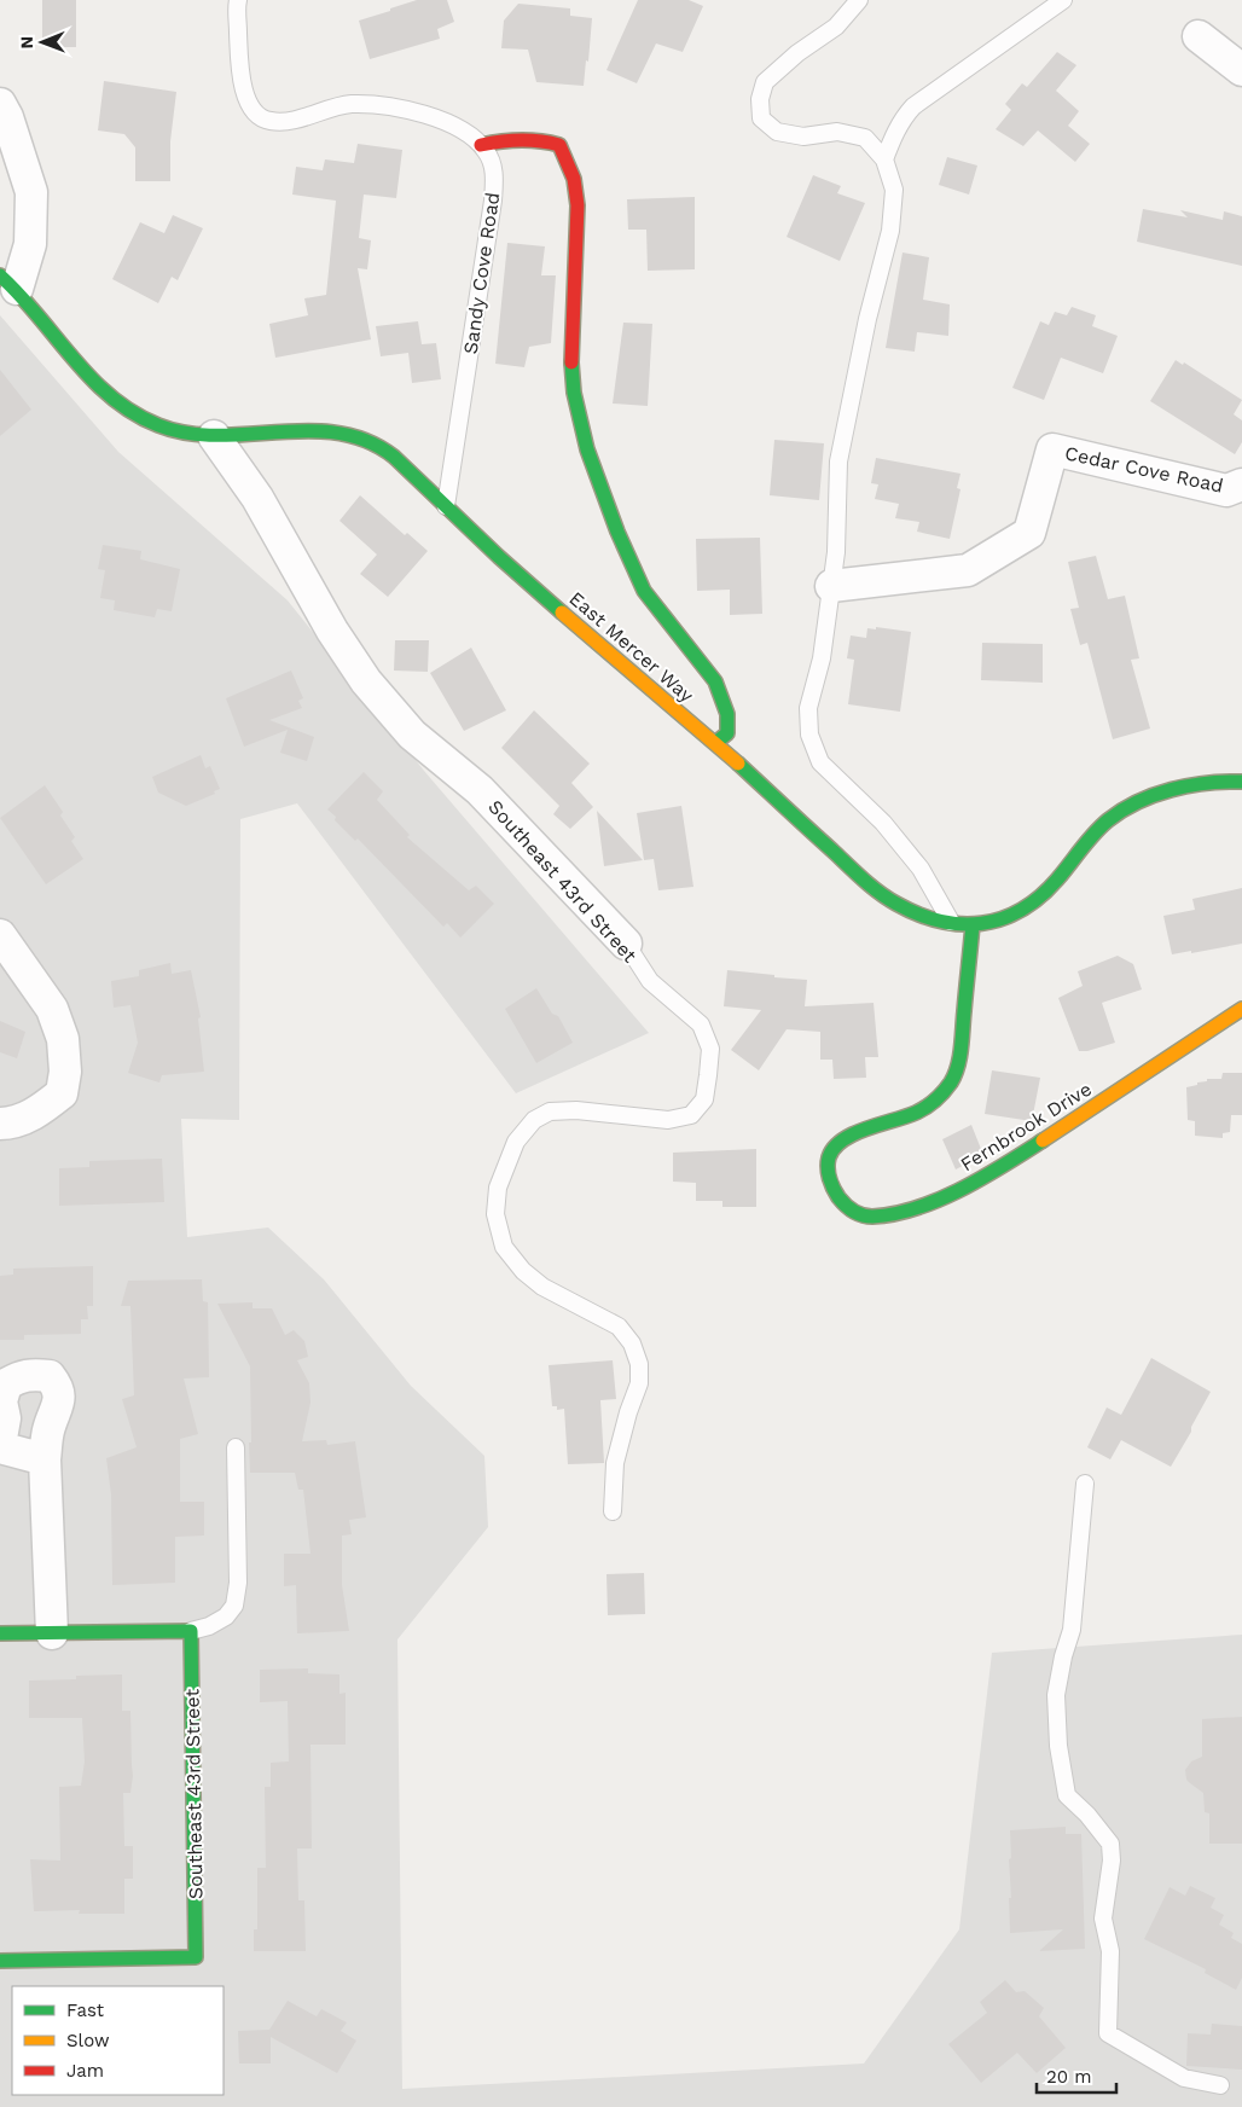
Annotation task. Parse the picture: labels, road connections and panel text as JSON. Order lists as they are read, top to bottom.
{
  "streets": {
    "street": [
      "Cedar Cove Road",
      "East Mercer Way",
      "Southeast 43rd Street",
      "Fernbrook Drive"
    ],
    "lane": ["Sandy Cove Road"]
  },
  "crossings": [
    ["Sandy Cove Road", "East Mercer Way"],
    ["East Mercer Way", "Southeast 43rd Street"],
    ["East Mercer Way", "Fernbrook Drive"]
  ],
  "legend": ["Fast", "Slow", "Jam"],
  "scale_bar": "20 m",
  "north": "left"
}
